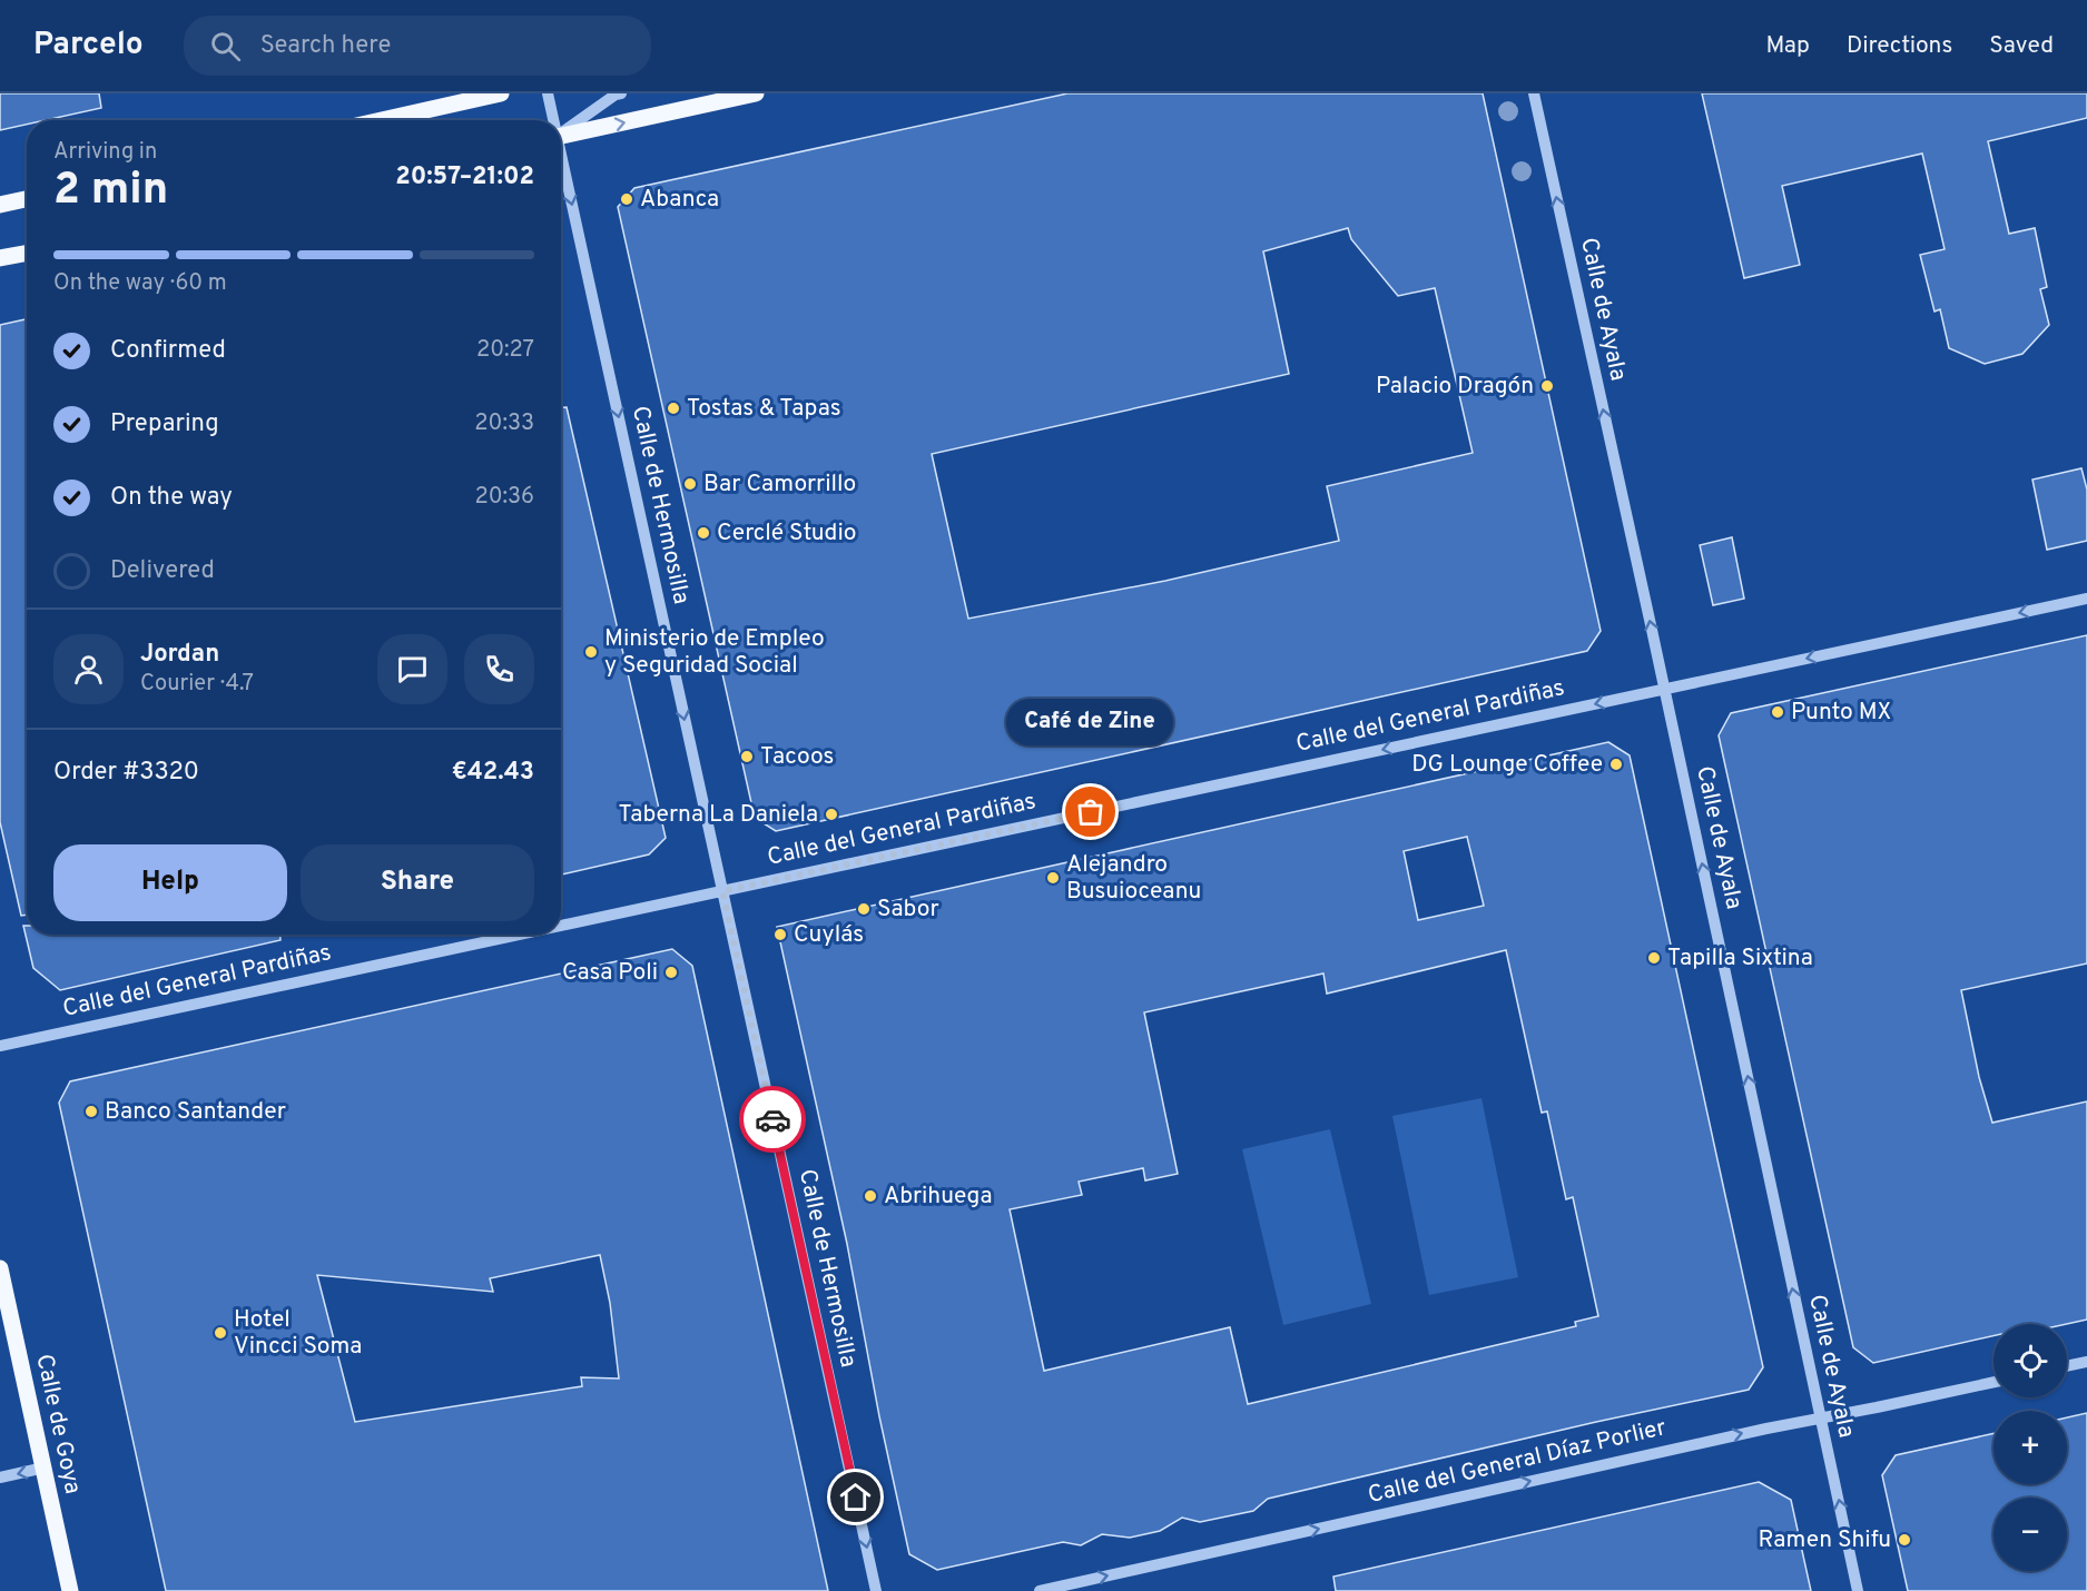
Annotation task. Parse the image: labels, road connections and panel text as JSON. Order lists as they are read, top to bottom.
{
  "streets": {
    "main road": ["Calle de Goya"],
    "street": [
      "Calle de Ayala",
      "Calle de Hermosilla",
      "Calle del General Pardiñas",
      "Calle del General Díaz Porlier"
    ]
  },
  "crossings": [
    ["Calle de Ayala", "Calle del General Pardiñas"],
    ["Calle de Ayala", "Calle del General Díaz Porlier"],
    ["Calle de Hermosilla", "Calle del General Pardiñas"]
  ],
  "one_way": [
    "Calle de Ayala",
    "Calle de Hermosilla",
    "Calle del General Pardiñas",
    "Calle del General Díaz Porlier"
  ],
  "places": [
    "Abanca",
    "Palacio Dragón",
    "Tostas & Tapas",
    "Bar Camorrillo",
    "Cerclé Studio",
    "Ministerio de Empleo y Seguridad Social",
    "Punto MX",
    "Tacoos",
    "DG Lounge Coffee",
    "Café de Zine",
    "Taberna La Daniela",
    "Alejandro Busuioceanu",
    "Sabor",
    "Cuylás",
    "Tapilla Sixtina",
    "Casa Poli",
    "Banco Santander",
    "Abrihuega",
    "Hotel Vincci Soma",
    "Ramen Shifu"
  ],
  "page": {
    "header": "Parcelo",
    "search": "Search here",
    "nav": ["Map", "Directions", "Saved"],
    "heading": ["2 min", "Arriving in", "20:57–21:02"],
    "panel": [
      "Jordan",
      "Courier · 4.7",
      "Order #3320",
      "€42.43"
    ],
    "bar": "On the way · 60 m",
    "list": [
      ["Confirmed", "20:27"],
      ["Preparing", "20:33"],
      ["On the way", "20:36"],
      "Delivered"
    ],
    "bubble": "Café de Zine",
    "buttons": ["Help", "Share"],
    "map_buttons": ["+", "−"]
  }
}
